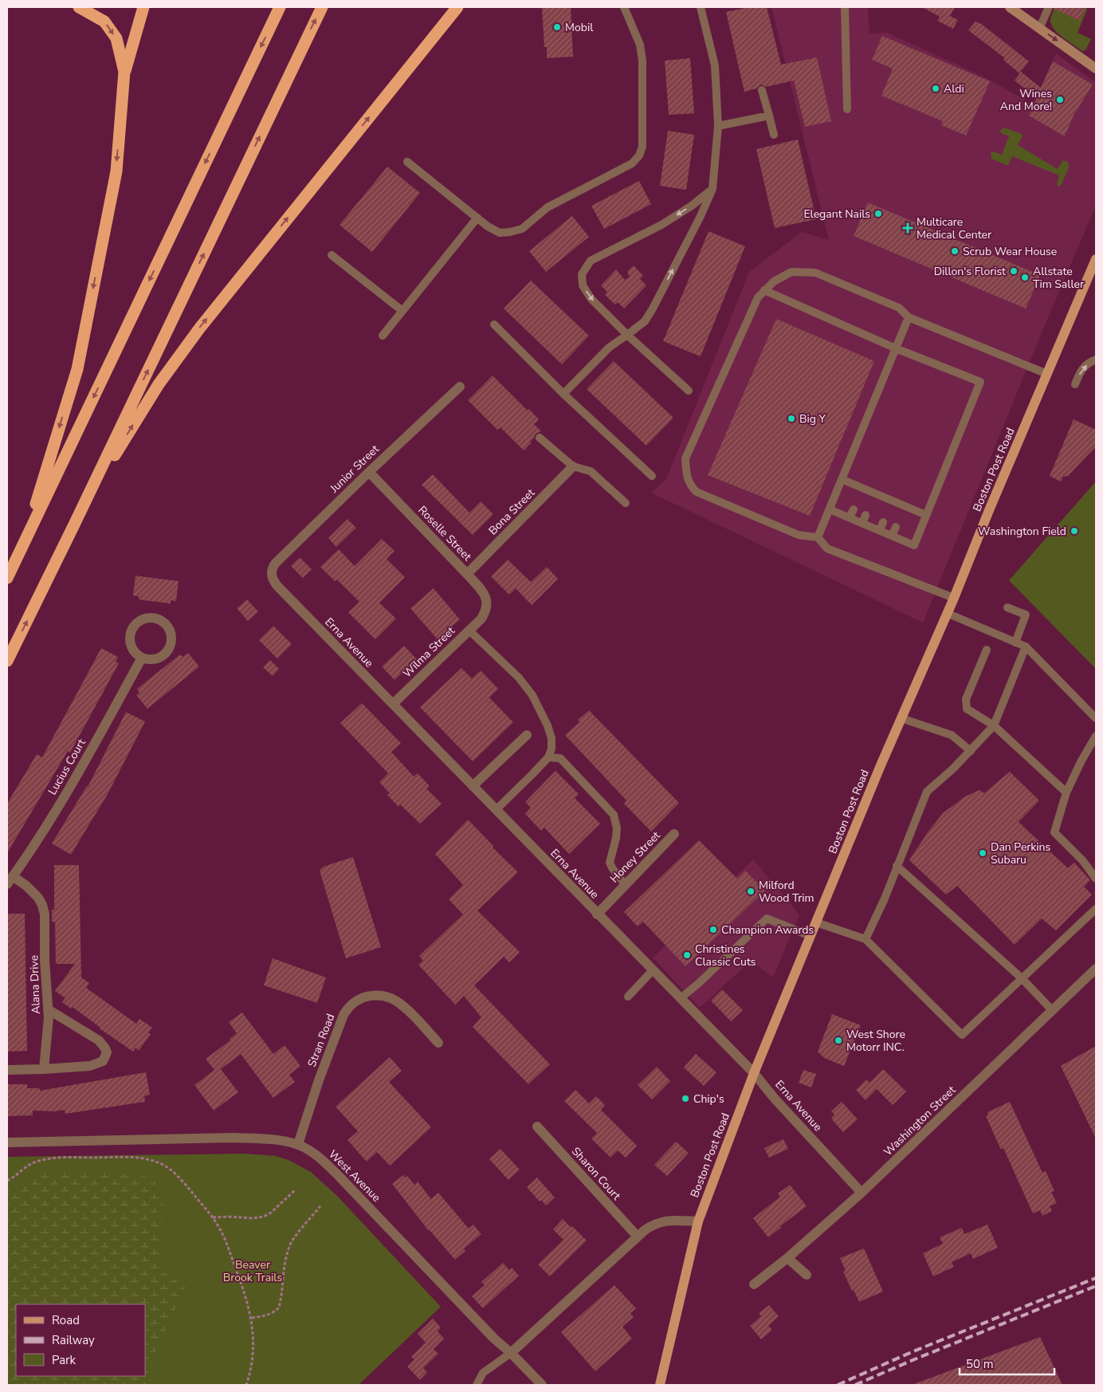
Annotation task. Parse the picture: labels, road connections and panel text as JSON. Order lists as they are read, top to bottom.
{
  "streets": {
    "main road": ["Boston Post Road"],
    "street": [
      "Junior Street",
      "Bona Street",
      "Roselle Street",
      "Erna Avenue",
      "Wilma Street",
      "Lucius Court",
      "Honey Street",
      "Alana Drive",
      "Stran Road",
      "Washington Street",
      "Sharon Court",
      "West Avenue"
    ]
  },
  "crossings": [
    ["Junior Street", "Roselle Street"],
    ["Junior Street", "Erna Avenue"],
    ["Boston Post Road", "Erna Avenue"],
    ["Bona Street", "Roselle Street"],
    ["Roselle Street", "Wilma Street"],
    ["Erna Avenue", "Wilma Street"],
    ["Erna Avenue", "Honey Street"],
    ["Erna Avenue", "Washington Street"],
    ["Lucius Court", "Alana Drive"],
    ["Stran Road", "West Avenue"]
  ],
  "parks": ["Beaver Brook Trails"],
  "places": {
    "other": [
      "Mobil",
      "Aldi",
      "Wines And More!",
      "Elegant Nails",
      "Scrub Wear House",
      "Dillon's Florist",
      "Allstate Tim Saller",
      "Big Y",
      "Washington Field",
      "Dan Perkins Subaru",
      "Milford Wood Trim",
      "Champion Awards",
      "Christines Classic Cuts",
      "West Shore Motorr INC.",
      "Chip's"
    ],
    "health": ["Multicare Medical Center"]
  },
  "legend": ["Road", "Railway", "Park"],
  "scale_bar": "50 m"
}
